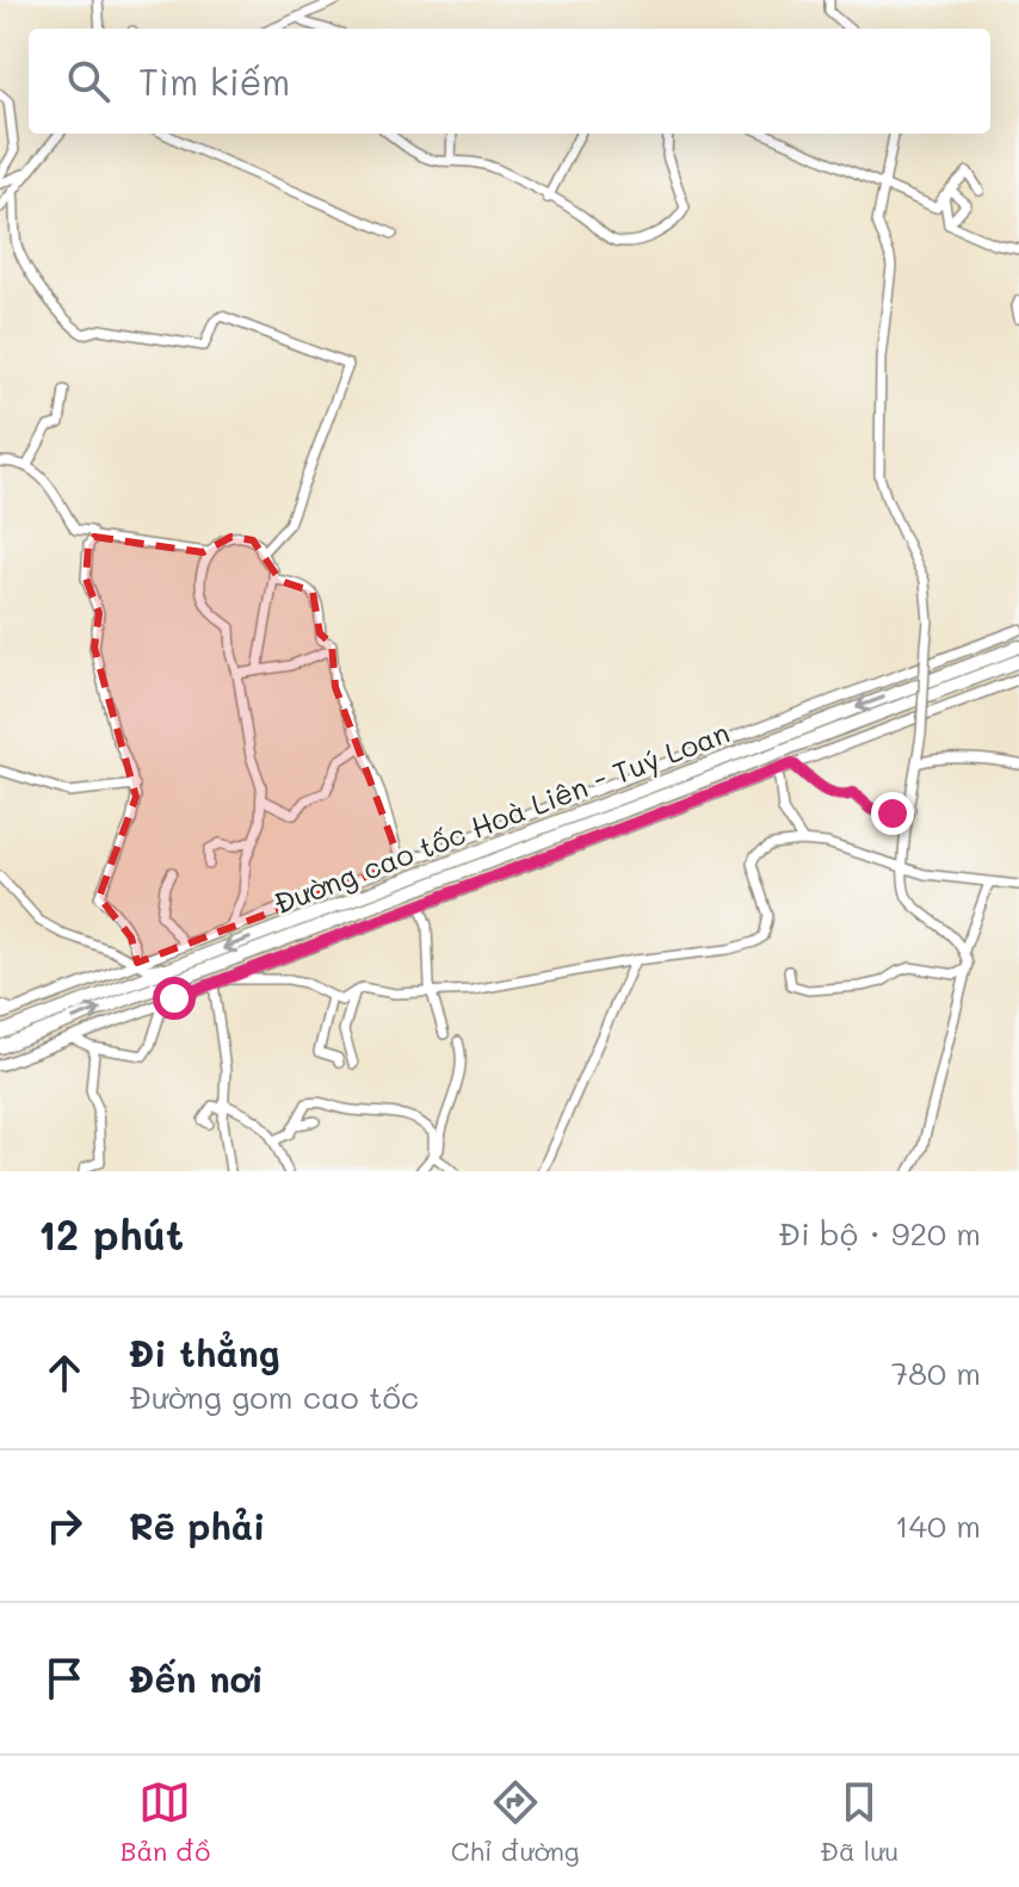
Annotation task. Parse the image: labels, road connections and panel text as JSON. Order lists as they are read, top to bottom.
{
  "streets": {
    "highway": ["Đường cao tốc Hoà Liên - Tuý Loan"]
  },
  "page": {
    "search": "Tìm kiếm",
    "heading": ["12 phút", "Đi bộ · 920 m"],
    "list": [
      ["Đi thẳng", "Đường gom cao tốc", "780 m"],
      ["Rẽ phải", "140 m"],
      "Đến nơi"
    ],
    "nav": ["Bản đồ", "Chỉ đường", "Đã lưu"]
  }
}
